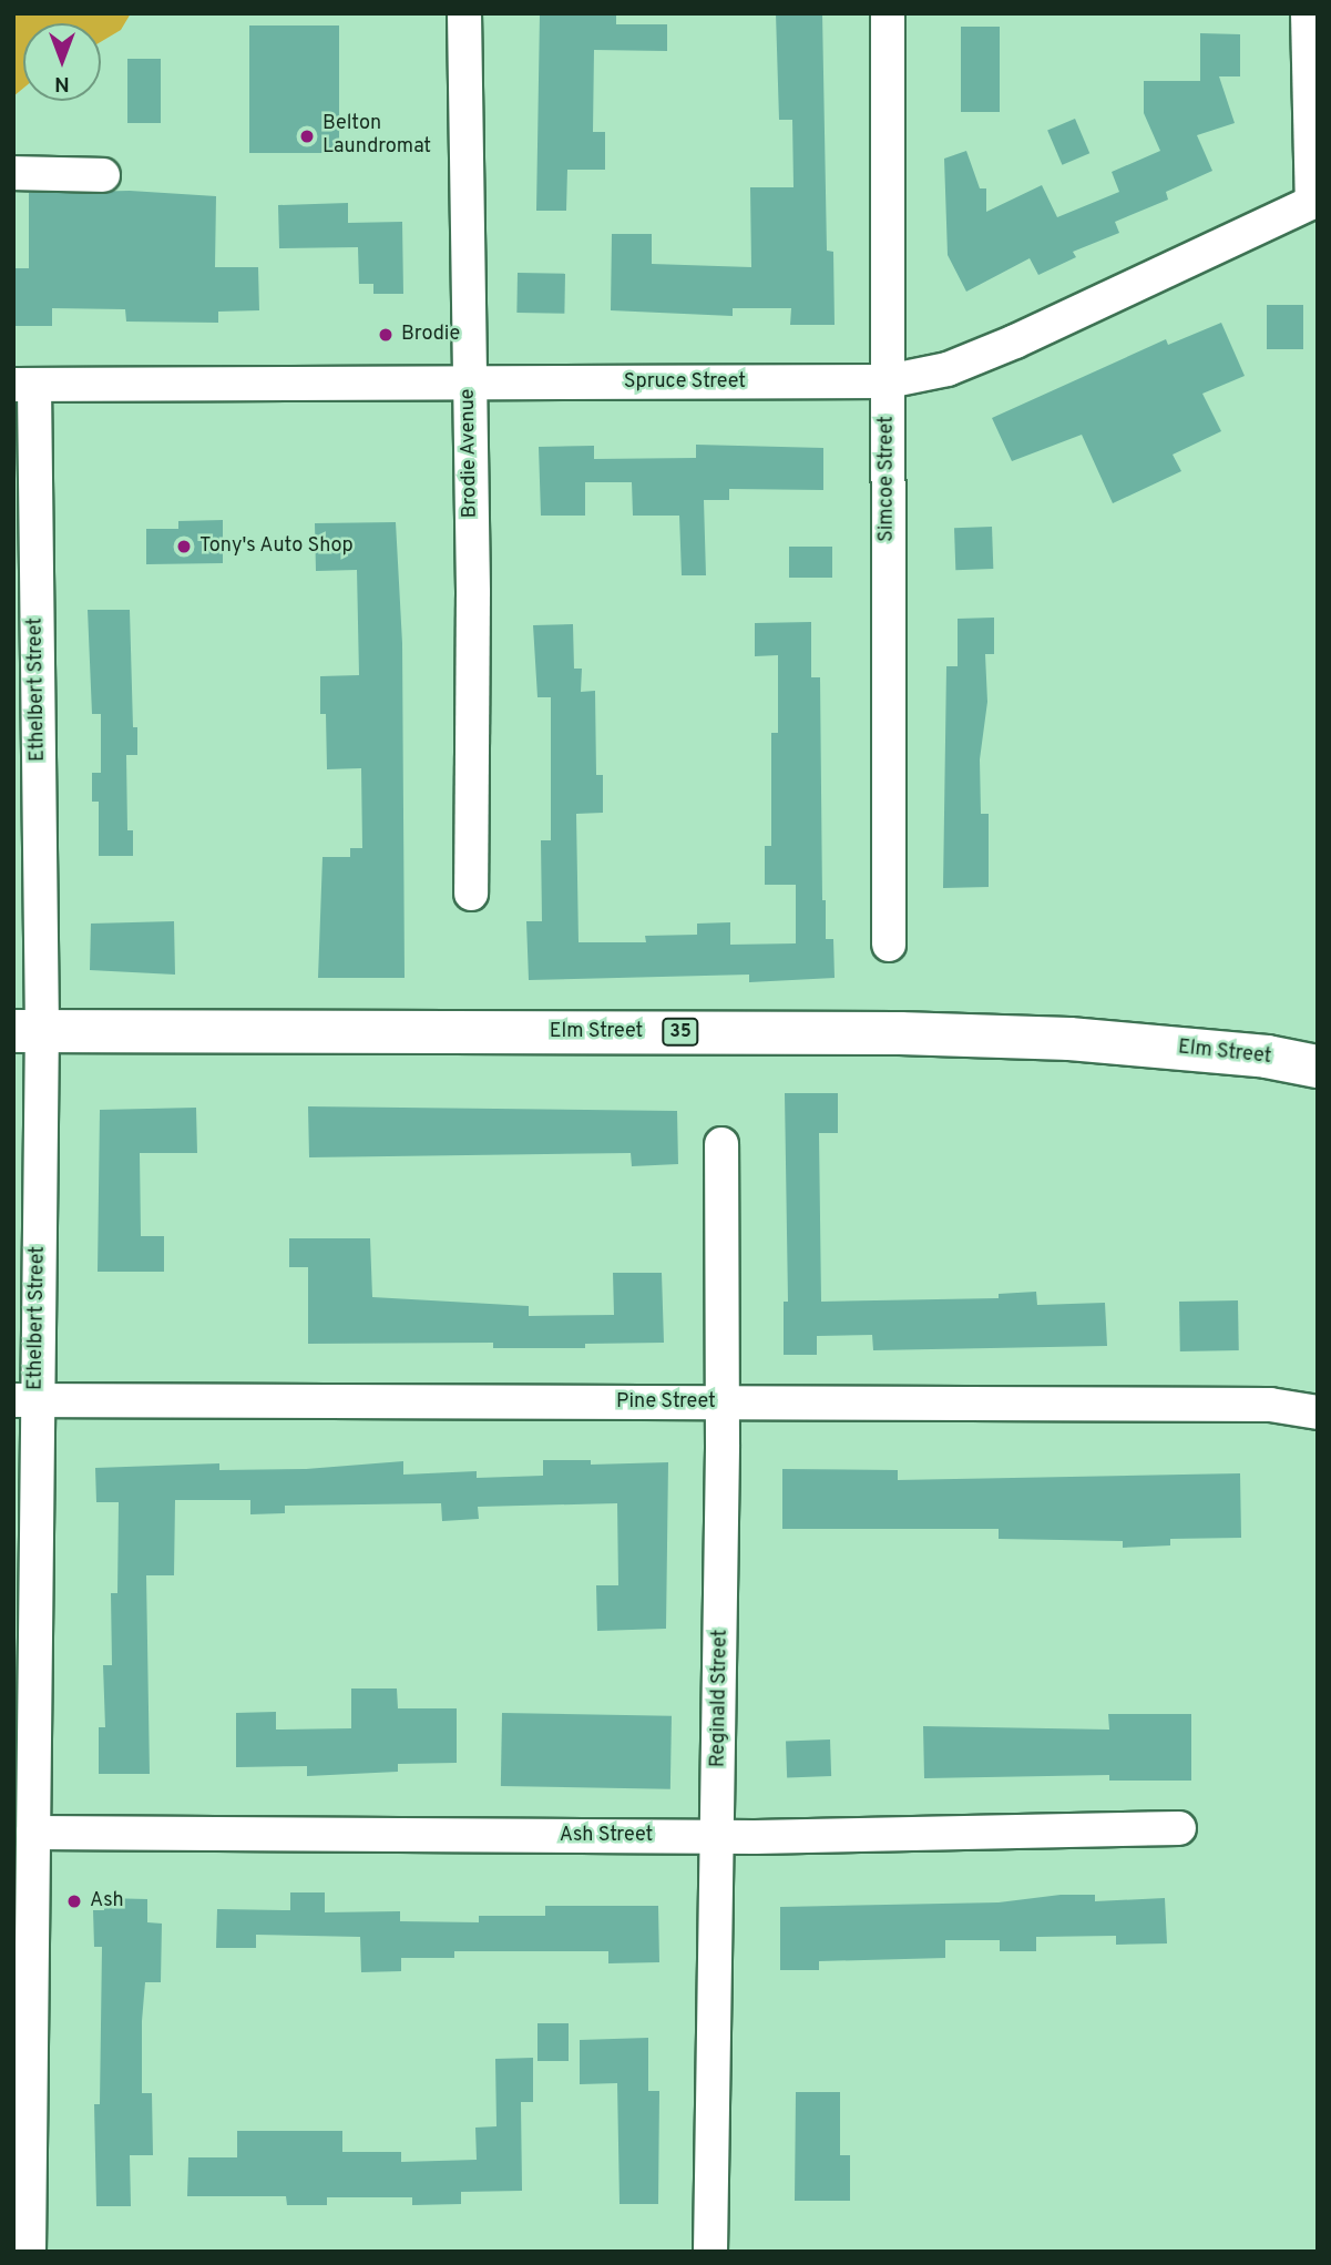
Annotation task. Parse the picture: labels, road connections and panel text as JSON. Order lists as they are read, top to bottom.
{
  "streets": {
    "main road": ["Elm Street", "35"],
    "street": [
      "Spruce Street",
      "Brodie Avenue",
      "Simcoe Street",
      "Ethelbert Street",
      "Pine Street",
      "Reginald Street",
      "Ash Street"
    ]
  },
  "crossings": [
    ["Spruce Street", "Brodie Avenue"],
    ["Spruce Street", "Simcoe Street"],
    ["Spruce Street", "Ethelbert Street"],
    ["Ethelbert Street", "Elm Street"],
    ["Ethelbert Street", "Pine Street"],
    ["Ethelbert Street", "Ash Street"],
    ["Pine Street", "Reginald Street"],
    ["Reginald Street", "Ash Street"]
  ],
  "places": [
    "Belton Laundromat",
    "Brodie",
    "Tony's Auto Shop",
    "Ash"
  ],
  "north": "bottom"
}
